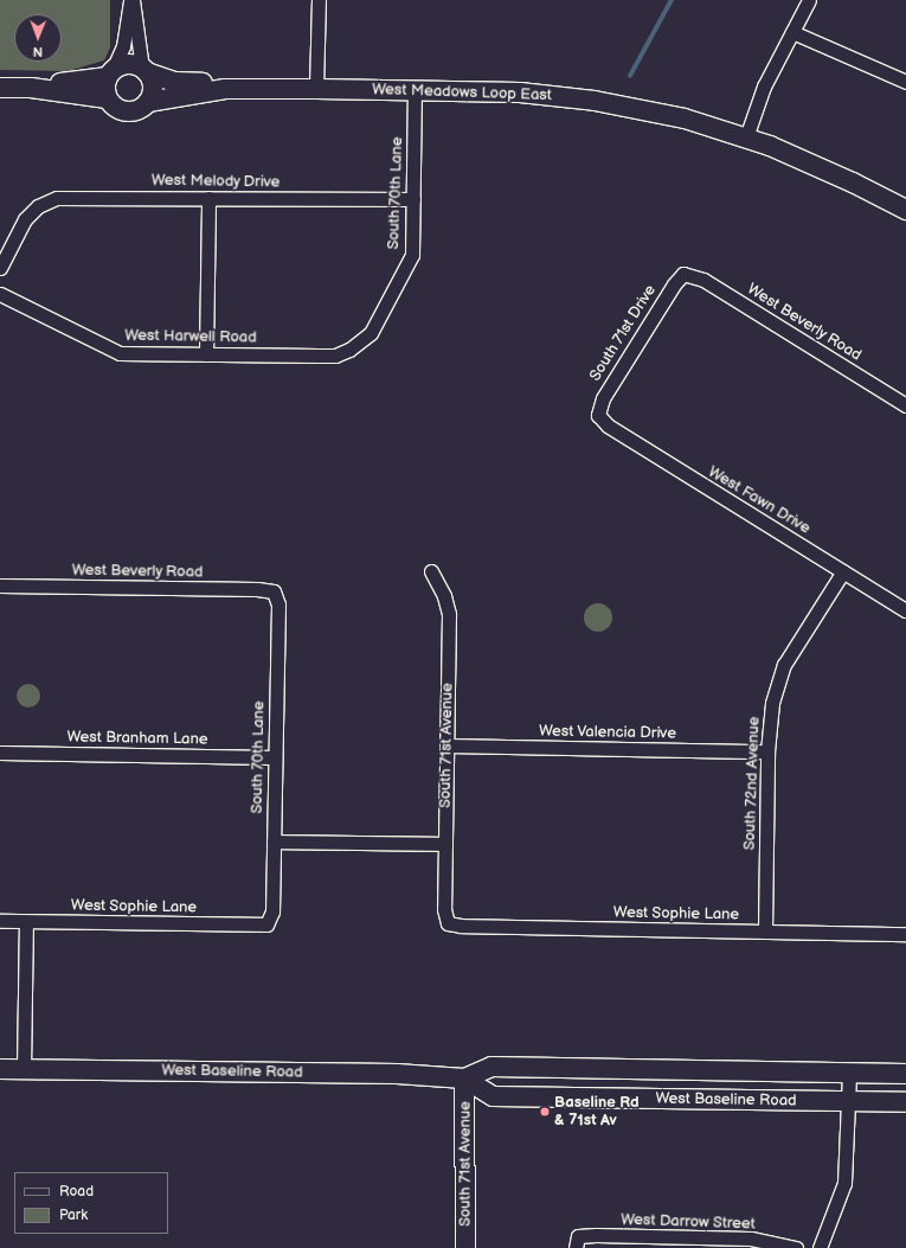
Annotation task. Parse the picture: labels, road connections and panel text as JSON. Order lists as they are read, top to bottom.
{
  "streets": {
    "street": [
      "West Meadows Loop East",
      "West Melody Drive",
      "South 70th Lane",
      "West Beverly Road",
      "South 71st Drive",
      "West Harwell Road",
      "West Fawn Drive",
      "West Valencia Drive",
      "West Branham Lane",
      "South 71st Avenue",
      "South 72nd Avenue",
      "West Sophie Lane",
      "West Baseline Road",
      "West Darrow Street"
    ]
  },
  "crossings": [
    ["West Meadows Loop East", "South 70th Lane"],
    ["West Melody Drive", "South 70th Lane"],
    ["South 70th Lane", "West Beverly Road"],
    ["South 70th Lane", "West Harwell Road"],
    ["South 70th Lane", "West Branham Lane"],
    ["South 70th Lane", "West Sophie Lane"],
    ["West Beverly Road", "South 71st Drive"],
    ["South 71st Drive", "West Fawn Drive"],
    ["West Fawn Drive", "South 72nd Avenue"],
    ["West Valencia Drive", "South 71st Avenue"],
    ["West Valencia Drive", "South 72nd Avenue"],
    ["South 71st Avenue", "West Sophie Lane"],
    ["South 71st Avenue", "West Baseline Road"],
    ["South 72nd Avenue", "West Sophie Lane"]
  ],
  "places": ["Baseline Rd & 71st Av"],
  "legend": ["Road", "Park"],
  "north": "bottom"
}
